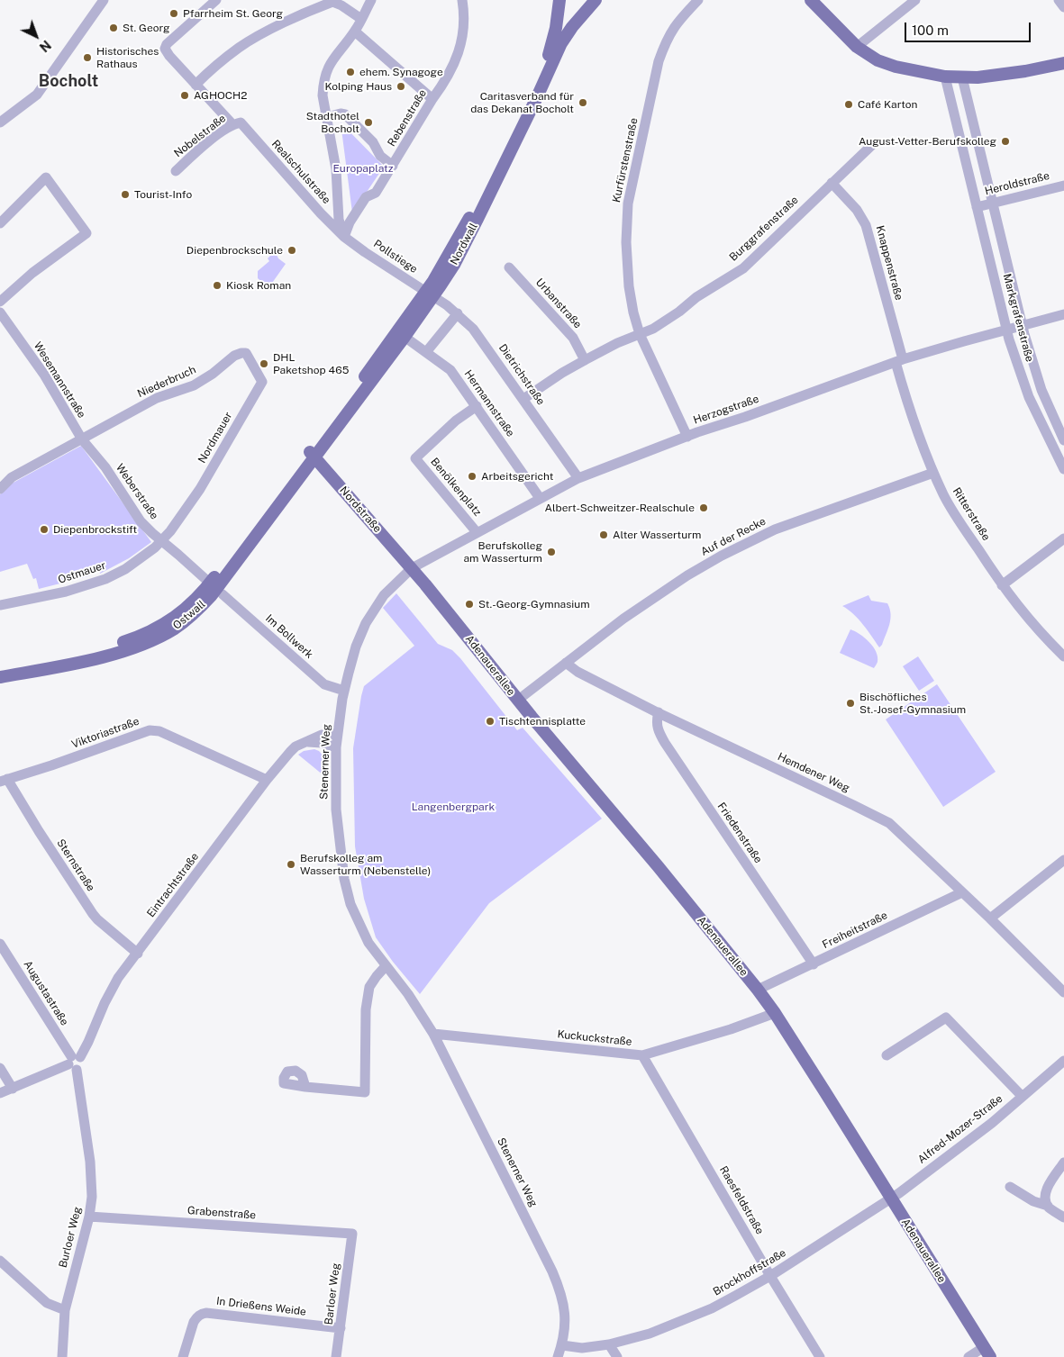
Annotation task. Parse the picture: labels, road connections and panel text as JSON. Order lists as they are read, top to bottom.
{
  "streets": {
    "main road": [
      "Nordwall",
      "Nordstraße",
      "Ostwall",
      "Adenauerallee"
    ],
    "street": [
      "Rebenstraße",
      "Nobelstraße",
      "Kurfürstenstraße",
      "Realschulstraße",
      "Heroldstraße",
      "Burggrafenstraße",
      "Pollstiege",
      "Knappenstraße",
      "Urbanstraße",
      "Markgrafenstraße",
      "Dietrichstraße",
      "Wesemannstraße",
      "Niederbruch",
      "Hermannstraße",
      "Herzogstraße",
      "Nordmauer",
      "Benölkenplatz",
      "Weberstraße",
      "Ritterstraße",
      "Auf der Recke",
      "Ostmauer",
      "Im Bollwerk",
      "Viktoriastraße",
      "Stenerner Weg",
      "Hemdener Weg",
      "Friedenstraße",
      "Sternstraße",
      "Eintrachtstraße",
      "Freiheitstraße",
      "Augustastraße",
      "Kuckuckstraße",
      "Alfred-Mozer-Straße",
      "Raesfeldstraße",
      "Grabenstraße",
      "Burloer Weg",
      "Brockhoffstraße",
      "Barloer Weg",
      "In Drießens Weide"
    ]
  },
  "crossings": [
    ["Rebenstraße", "Realschulstraße"],
    ["Rebenstraße", "Pollstiege"],
    ["Nobelstraße", "Realschulstraße"],
    ["Kurfürstenstraße", "Burggrafenstraße"],
    ["Kurfürstenstraße", "Herzogstraße"],
    ["Realschulstraße", "Pollstiege"],
    ["Heroldstraße", "Markgrafenstraße"],
    ["Burggrafenstraße", "Knappenstraße"],
    ["Nordwall", "Pollstiege"],
    ["Nordwall", "Dietrichstraße"],
    ["Nordwall", "Hermannstraße"],
    ["Nordwall", "Nordstraße"],
    ["Nordwall", "Ostwall"],
    ["Pollstiege", "Dietrichstraße"],
    ["Knappenstraße", "Herzogstraße"],
    ["Knappenstraße", "Ritterstraße"],
    ["Markgrafenstraße", "Herzogstraße"],
    ["Dietrichstraße", "Herzogstraße"],
    ["Wesemannstraße", "Niederbruch"],
    ["Wesemannstraße", "Weberstraße"],
    ["Niederbruch", "Nordmauer"],
    ["Niederbruch", "Weberstraße"],
    ["Hermannstraße", "Herzogstraße"],
    ["Hermannstraße", "Benölkenplatz"],
    ["Herzogstraße", "Benölkenplatz"],
    ["Herzogstraße", "Nordstraße"],
    ["Herzogstraße", "Ritterstraße"],
    ["Herzogstraße", "Adenauerallee"],
    ["Herzogstraße", "Stenerner Weg"],
    ["Nordmauer", "Weberstraße"],
    ["Nordmauer", "Ostmauer"],
    ["Weberstraße", "Ostmauer"],
    ["Weberstraße", "Ostwall"],
    ["Weberstraße", "Im Bollwerk"],
    ["Nordstraße", "Ostwall"],
    ["Nordstraße", "Adenauerallee"],
    ["Nordstraße", "Stenerner Weg"],
    ["Ritterstraße", "Auf der Recke"],
    ["Auf der Recke", "Hemdener Weg"],
    ["Ostwall", "Im Bollwerk"],
    ["Im Bollwerk", "Stenerner Weg"],
    ["Adenauerallee", "Stenerner Weg"],
    ["Adenauerallee", "Freiheitstraße"],
    ["Adenauerallee", "Kuckuckstraße"],
    ["Adenauerallee", "Alfred-Mozer-Straße"],
    ["Adenauerallee", "Brockhoffstraße"],
    ["Viktoriastraße", "Sternstraße"],
    ["Viktoriastraße", "Eintrachtstraße"],
    ["Stenerner Weg", "Eintrachtstraße"],
    ["Stenerner Weg", "Kuckuckstraße"],
    ["Hemdener Weg", "Friedenstraße"],
    ["Hemdener Weg", "Freiheitstraße"],
    ["Friedenstraße", "Freiheitstraße"],
    ["Sternstraße", "Eintrachtstraße"],
    ["Eintrachtstraße", "Augustastraße"],
    ["Eintrachtstraße", "Burloer Weg"],
    ["Augustastraße", "Burloer Weg"],
    ["Kuckuckstraße", "Raesfeldstraße"],
    ["Alfred-Mozer-Straße", "Brockhoffstraße"],
    ["Raesfeldstraße", "Brockhoffstraße"],
    ["Grabenstraße", "Burloer Weg"],
    ["Grabenstraße", "Barloer Weg"],
    ["Barloer Weg", "In Drießens Weide"]
  ],
  "districts": ["Bocholt"],
  "parks": ["Europaplatz", "Langenbergpark"],
  "places": [
    "Pfarrheim St. Georg",
    "St. Georg",
    "Historisches Rathaus",
    "ehem. Synagoge",
    "Kolping Haus",
    "AGHOCH2",
    "Caritasverband für das Dekanat Bocholt",
    "Café Karton",
    "Stadthotel Bocholt",
    "August-Vetter-Berufskolleg",
    "Tourist-Info",
    "Diepenbrockschule",
    "Kiosk Roman",
    "DHL Paketshop 465",
    "Arbeitsgericht",
    "Albert-Schweitzer-Realschule",
    "Diepenbrockstift",
    "Alter Wasserturm",
    "Berufskolleg am Wasserturm",
    "St.-Georg-Gymnasium",
    "Bischöfliches St.-Josef-Gymnasium",
    "Tischtennisplatte",
    "Berufskolleg am Wasserturm (Nebenstelle)"
  ],
  "scale_bar": "100 m",
  "north": "bottom right"
}
